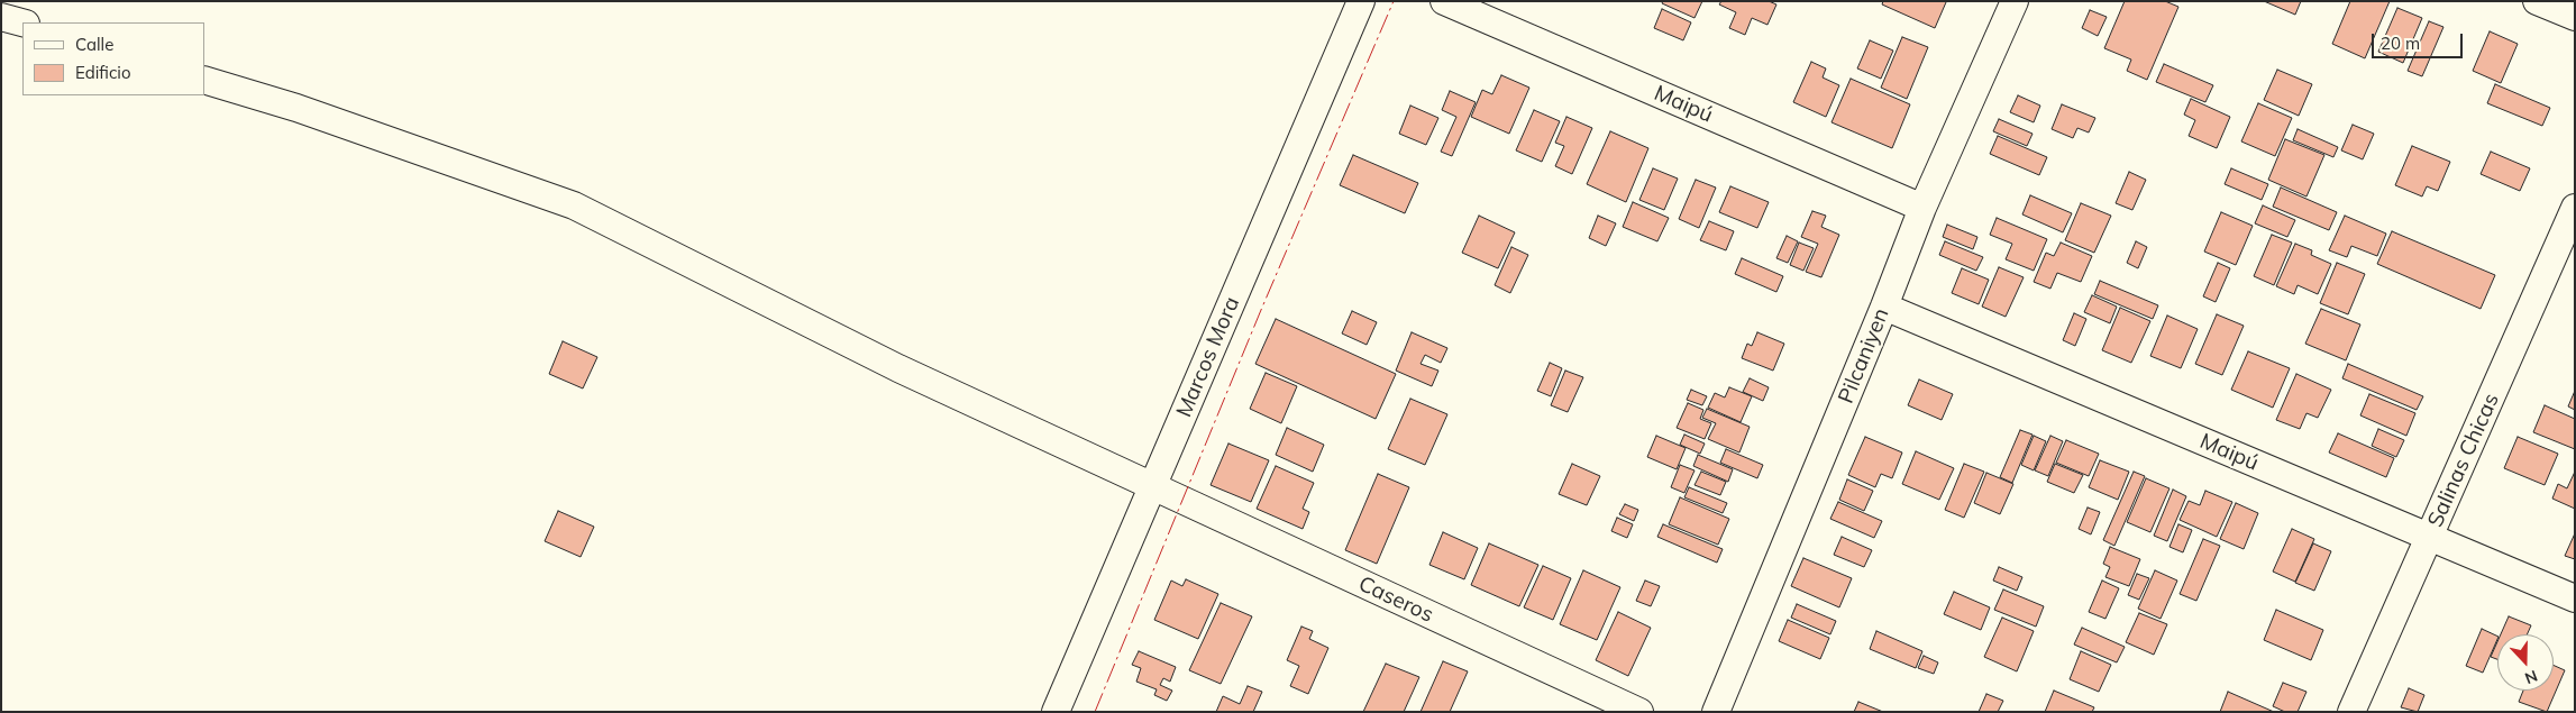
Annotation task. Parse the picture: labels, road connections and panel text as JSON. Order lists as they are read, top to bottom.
{
  "streets": {
    "street": [
      "Maipú",
      "Pilcaniyen",
      "Marcos Mora",
      "Salinas Chicas",
      "Caseros"
    ]
  },
  "crossings": [
    ["Maipú", "Pilcaniyen"],
    ["Maipú", "Salinas Chicas"],
    ["Marcos Mora", "Caseros"]
  ],
  "legend": ["Calle", "Edificio"],
  "scale_bar": "20 m",
  "north": "bottom"
}
